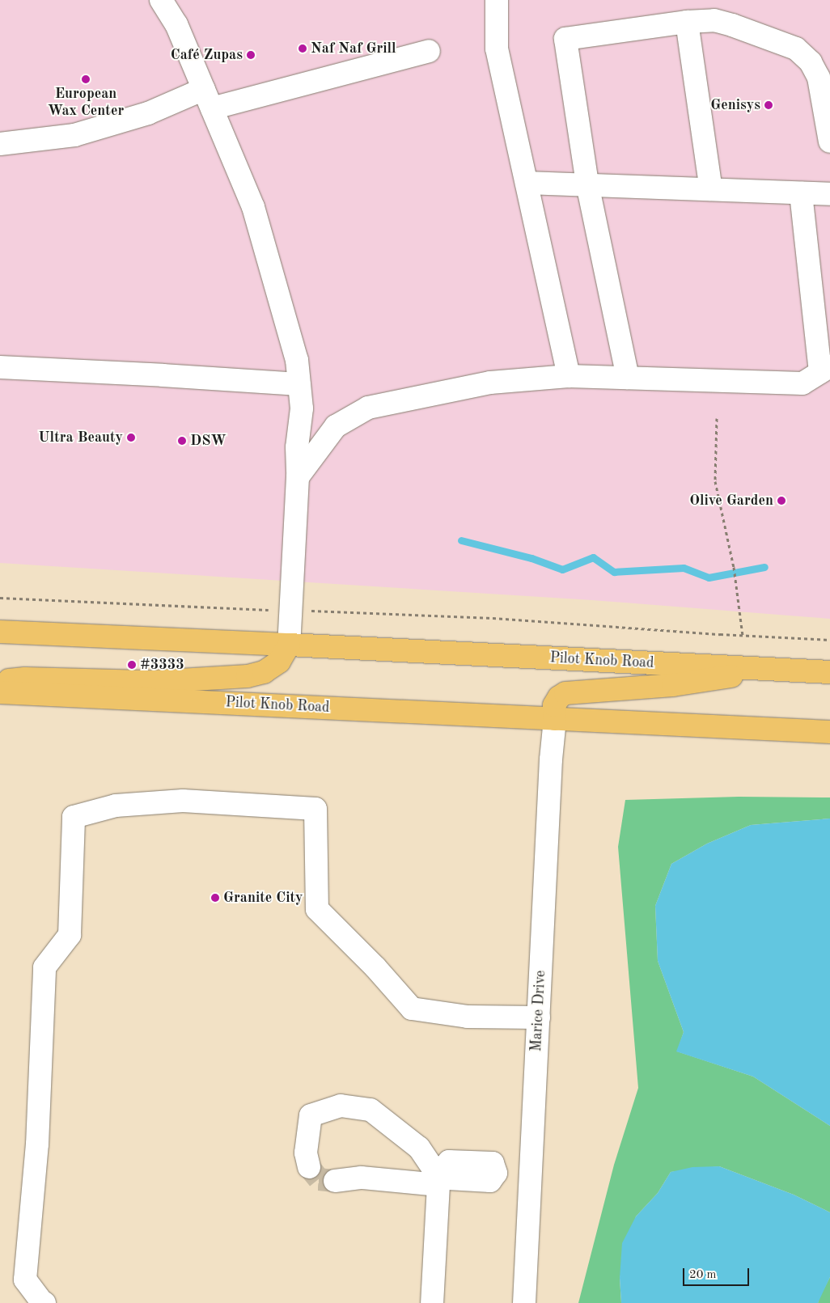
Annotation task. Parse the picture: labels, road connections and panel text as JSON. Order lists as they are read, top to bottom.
{
  "streets": {
    "main road": ["Pilot Knob Road"],
    "street": ["Marice Drive"]
  },
  "crossings": [
    ["Pilot Knob Road", "Marice Drive"]
  ],
  "places": [
    "Naf Naf Grill",
    "Café Zupas",
    "European Wax Center",
    "Genisys",
    "Ultra Beauty",
    "DSW",
    "Olive Garden",
    "#3333",
    "Granite City"
  ],
  "scale_bar": "20 m"
}
